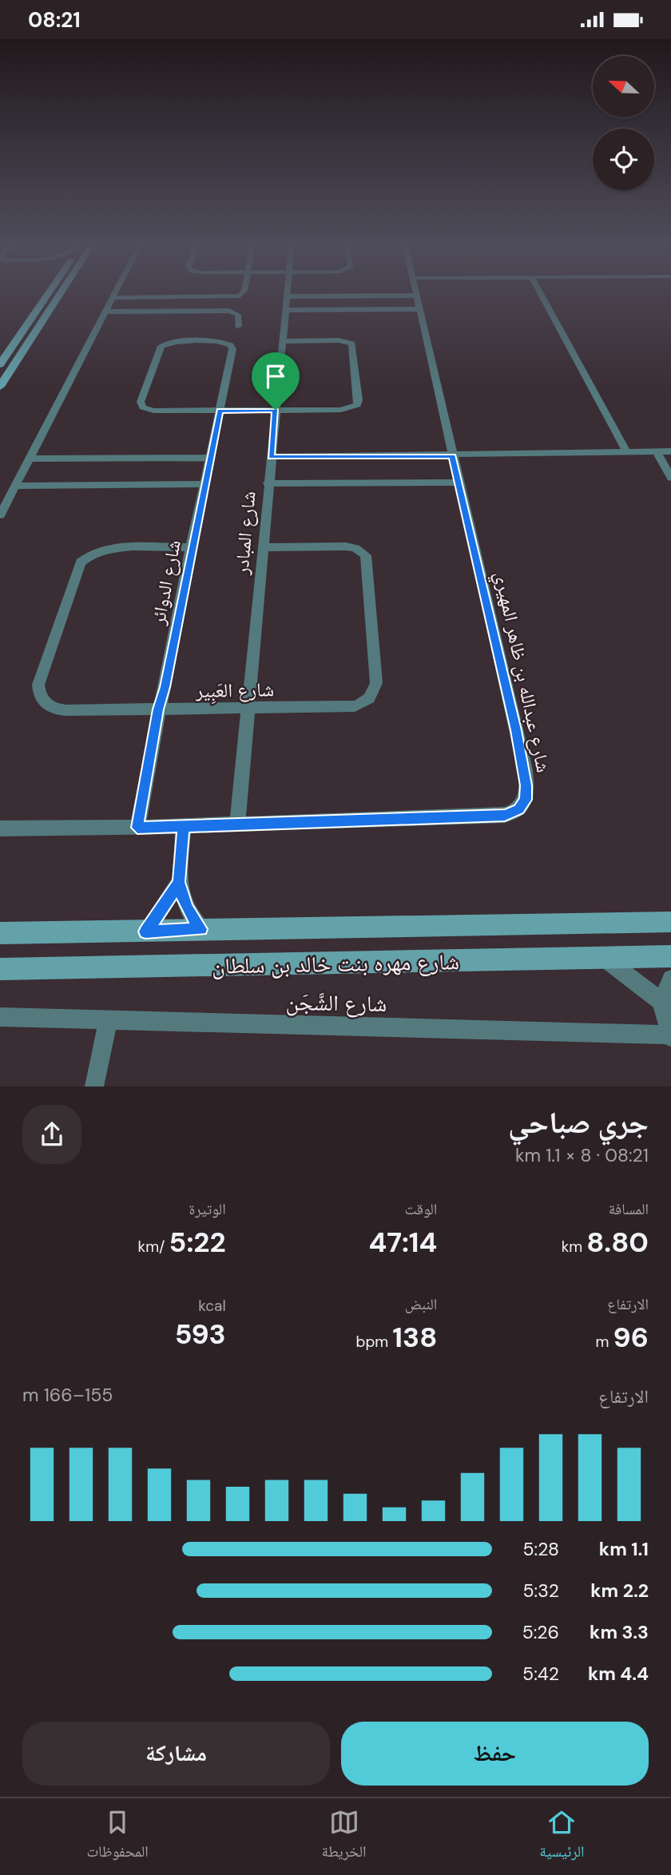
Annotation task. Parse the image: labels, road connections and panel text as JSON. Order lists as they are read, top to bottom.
{
  "streets": {
    "street": [
      "شارع المبادر",
      "شارع الدوائر",
      "شارع عبدالله بن ظاهر المهيري",
      "شارع العَبِير",
      "شارع مهره بنت خالد بن سلطان",
      "شارع الشَّجَن"
    ]
  },
  "crossings": [
    ["شارع المبادر", "شارع عبدالله بن ظاهر المهيري"],
    ["شارع المبادر", "شارع العَبِير"],
    ["شارع الدوائر", "شارع عبدالله بن ظاهر المهيري"],
    ["شارع الدوائر", "شارع العَبِير"]
  ],
  "north": "left",
  "page": {
    "status": "08:21",
    "heading": ["جري صباحي", "08:21 · 8 × 1.1 km"],
    "stats": [
      ["المسافة", "8.80 km"],
      ["الوقت", "47:14"],
      ["الوتيرة", "5:22 /km"],
      ["الارتفاع", "96 m"],
      ["النبض", "138 bpm"],
      ["kcal", "593"]
    ],
    "chart": ["الارتفاع", "155–166 m"],
    "list": [
      {
        "name": "1.1 km",
        "note": "5:28"
      },
      {
        "name": "2.2 km",
        "note": "5:32"
      },
      {
        "name": "3.3 km",
        "note": "5:26"
      },
      {
        "name": "4.4 km",
        "note": "5:42"
      }
    ],
    "buttons": ["حفظ", "مشاركة"],
    "tabs": ["الرئيسية", "الخريطة", "المحفوظات"]
  }
}
